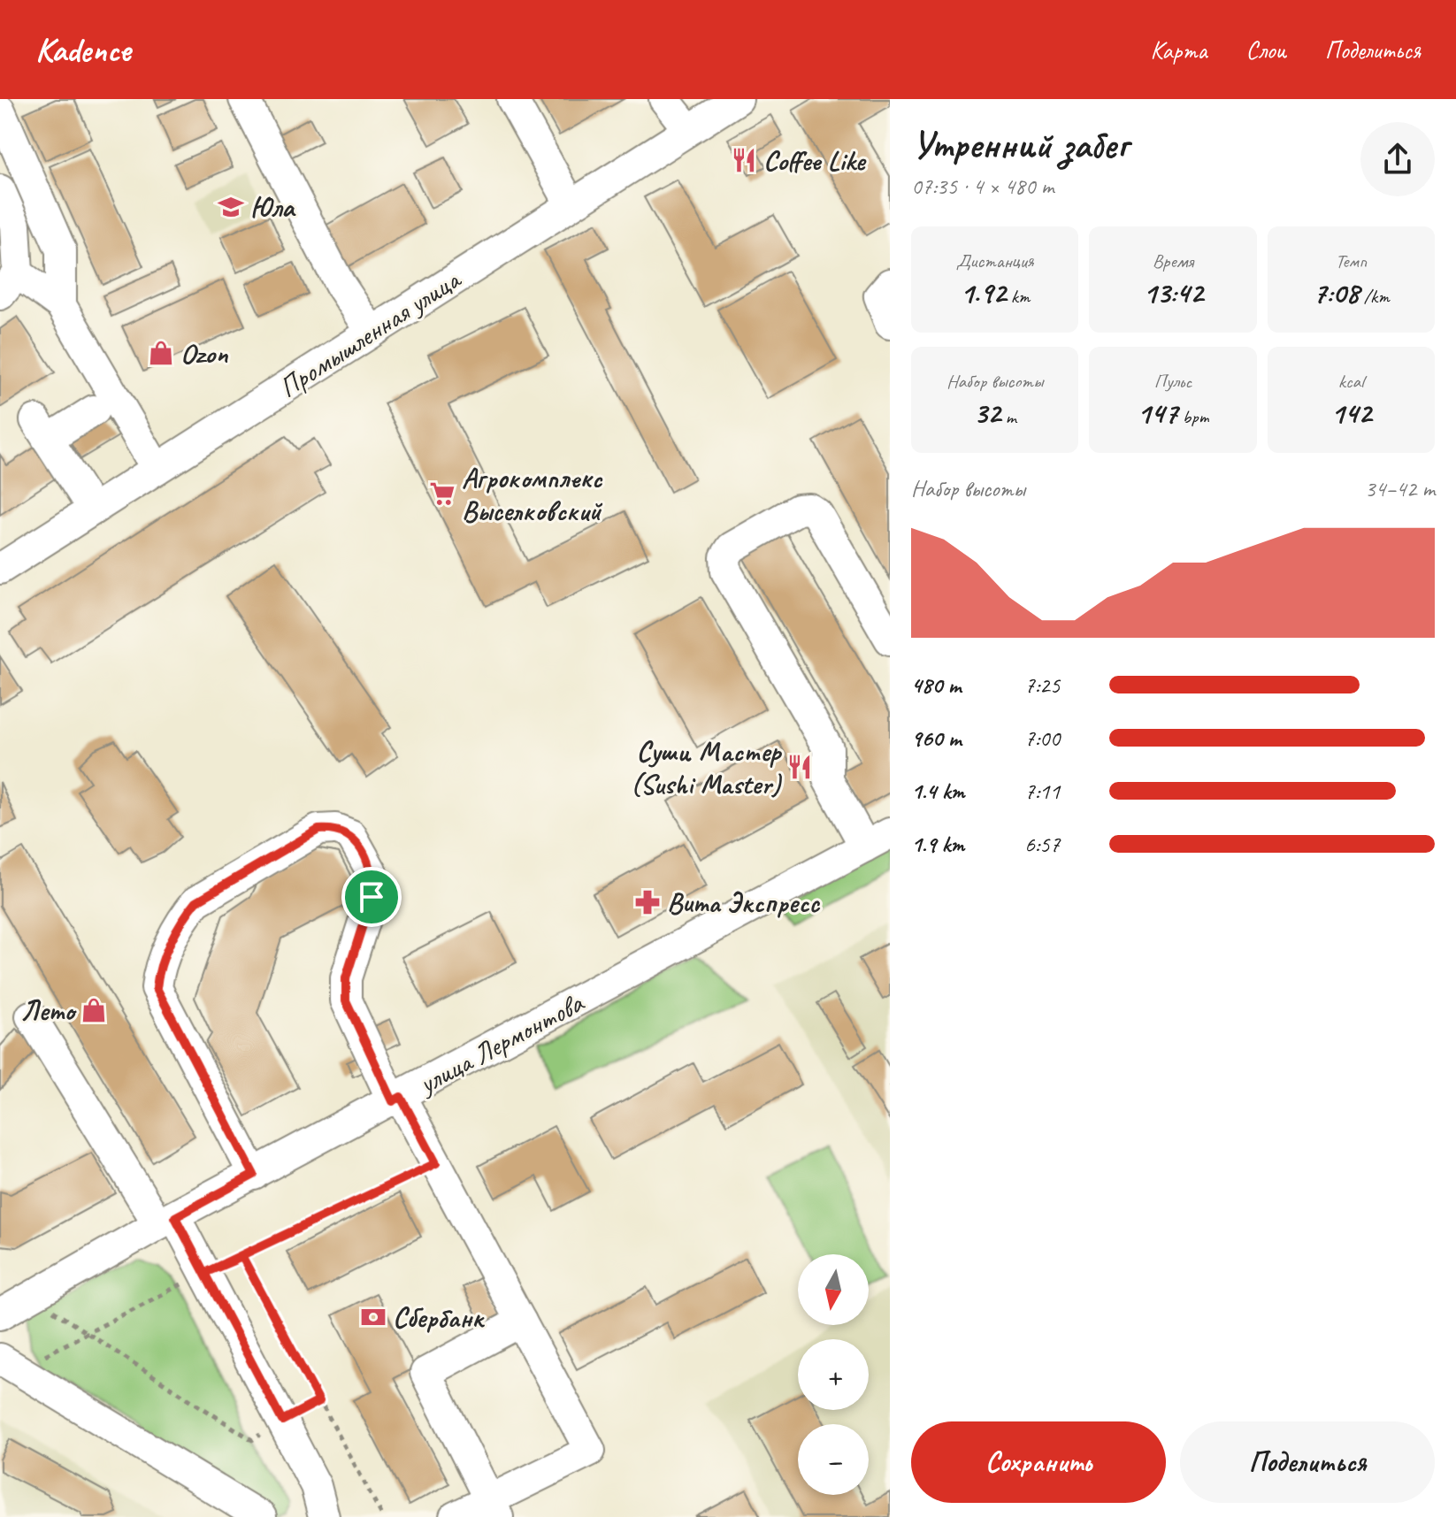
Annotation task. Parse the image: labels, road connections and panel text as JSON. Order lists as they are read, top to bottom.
{
  "streets": {
    "street": ["Промышленная улица", "улица Лермонтова"]
  },
  "places": {
    "restaurant": ["Coffee Like", "Суши Мастер (Sushi Master)"],
    "school or university": ["Юла"],
    "shop": ["Ozon", "Лето"],
    "supermarket": ["Агрокомплекс Выселковский"],
    "pharmacy": ["Вита Экспресс"],
    "bank": ["Сбербанк"]
  },
  "north": "bottom",
  "page": {
    "header": "Kadence",
    "nav": ["Карта", "Слои", "Поделиться"],
    "heading": ["Утренний забег", "07:35 · 4 × 480 m"],
    "stats": [
      ["Дистанция", "1.92 km"],
      ["Время", "13:42"],
      ["Темп", "7:08 /km"],
      ["Набор высоты", "32 m"],
      ["Пульс", "147 bpm"],
      ["kcal", "142"]
    ],
    "chart": ["Набор высоты", "34–42 m"],
    "list": [
      {
        "name": "480 m",
        "note": "7:25"
      },
      {
        "name": "960 m",
        "note": "7:00"
      },
      {
        "name": "1.4 km",
        "note": "7:11"
      },
      {
        "name": "1.9 km",
        "note": "6:57"
      }
    ],
    "map_buttons": ["+", "−"],
    "buttons": ["Сохранить", "Поделиться"]
  }
}
